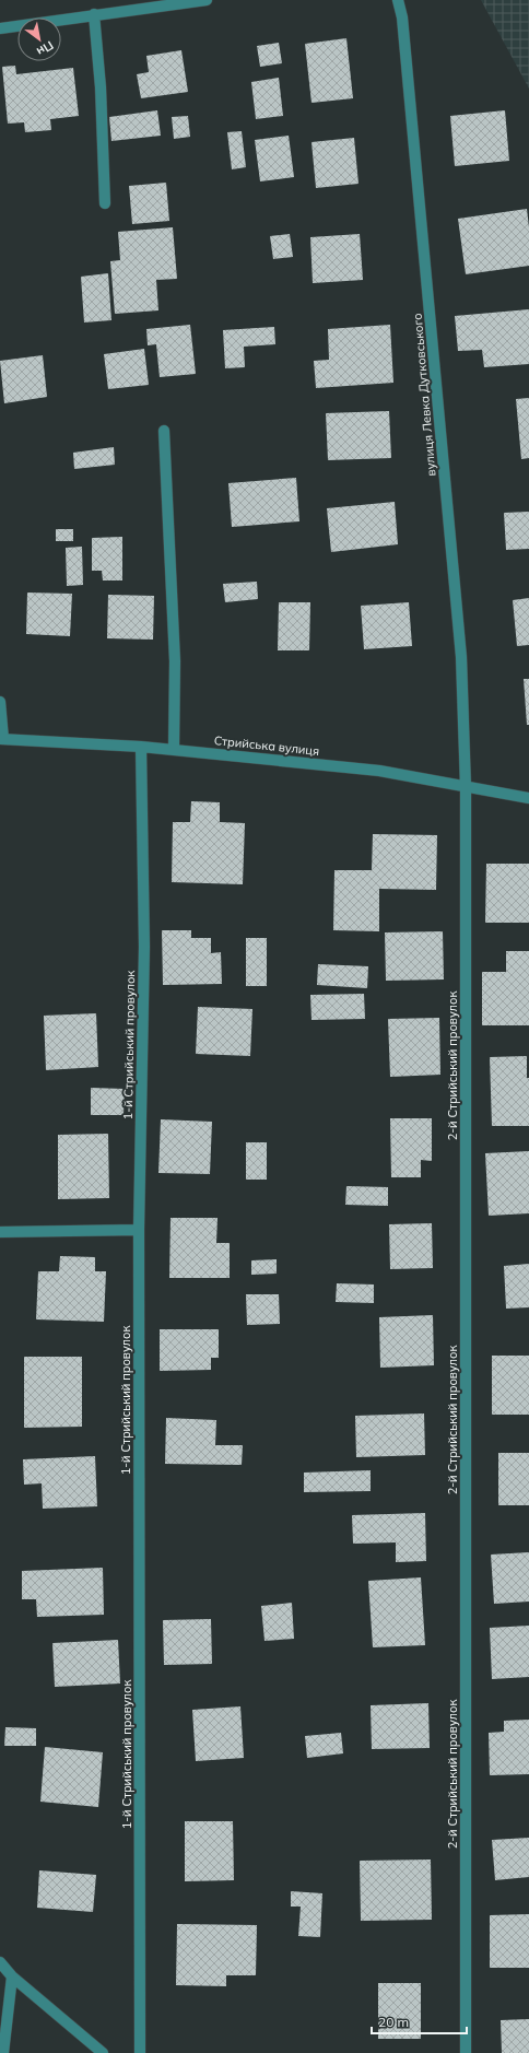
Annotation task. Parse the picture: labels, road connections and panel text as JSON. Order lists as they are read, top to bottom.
{
  "streets": {
    "street": [
      "вулиця Левка Дутковського",
      "Стрийська вулиця",
      "1-й Стрийський провулок",
      "2-й Стрийський провулок"
    ]
  },
  "crossings": [
    ["вулиця Левка Дутковського", "Стрийська вулиця"],
    ["вулиця Левка Дутковського", "2-й Стрийський провулок"],
    ["Стрийська вулиця", "1-й Стрийський провулок"],
    ["Стрийська вулиця", "2-й Стрийський провулок"]
  ],
  "scale_bar": "20 m",
  "north": "bottom right"
}
